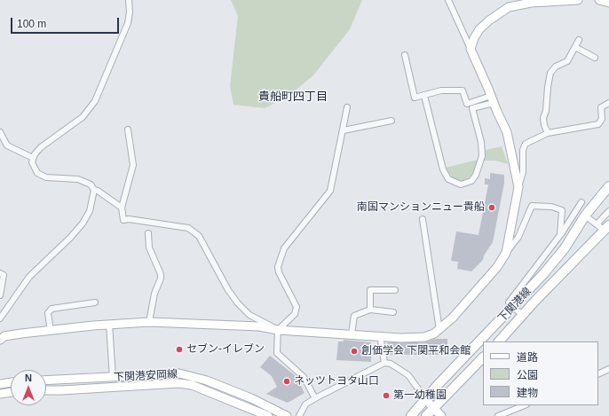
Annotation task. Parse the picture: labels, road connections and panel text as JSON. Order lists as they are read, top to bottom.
{
  "streets": {
    "main road": ["下関港線"],
    "street": ["下関港安岡線"]
  },
  "districts": ["貴船町四丁目"],
  "places": [
    "南国マンションニュー貴船",
    "セブン-イレブン",
    "創価学会 下関平和会館",
    "ネッツトヨタ山口",
    "第一幼稚園"
  ],
  "legend": ["道路", "公園", "建物"],
  "scale_bar": "100 m",
  "north": "top"
}
